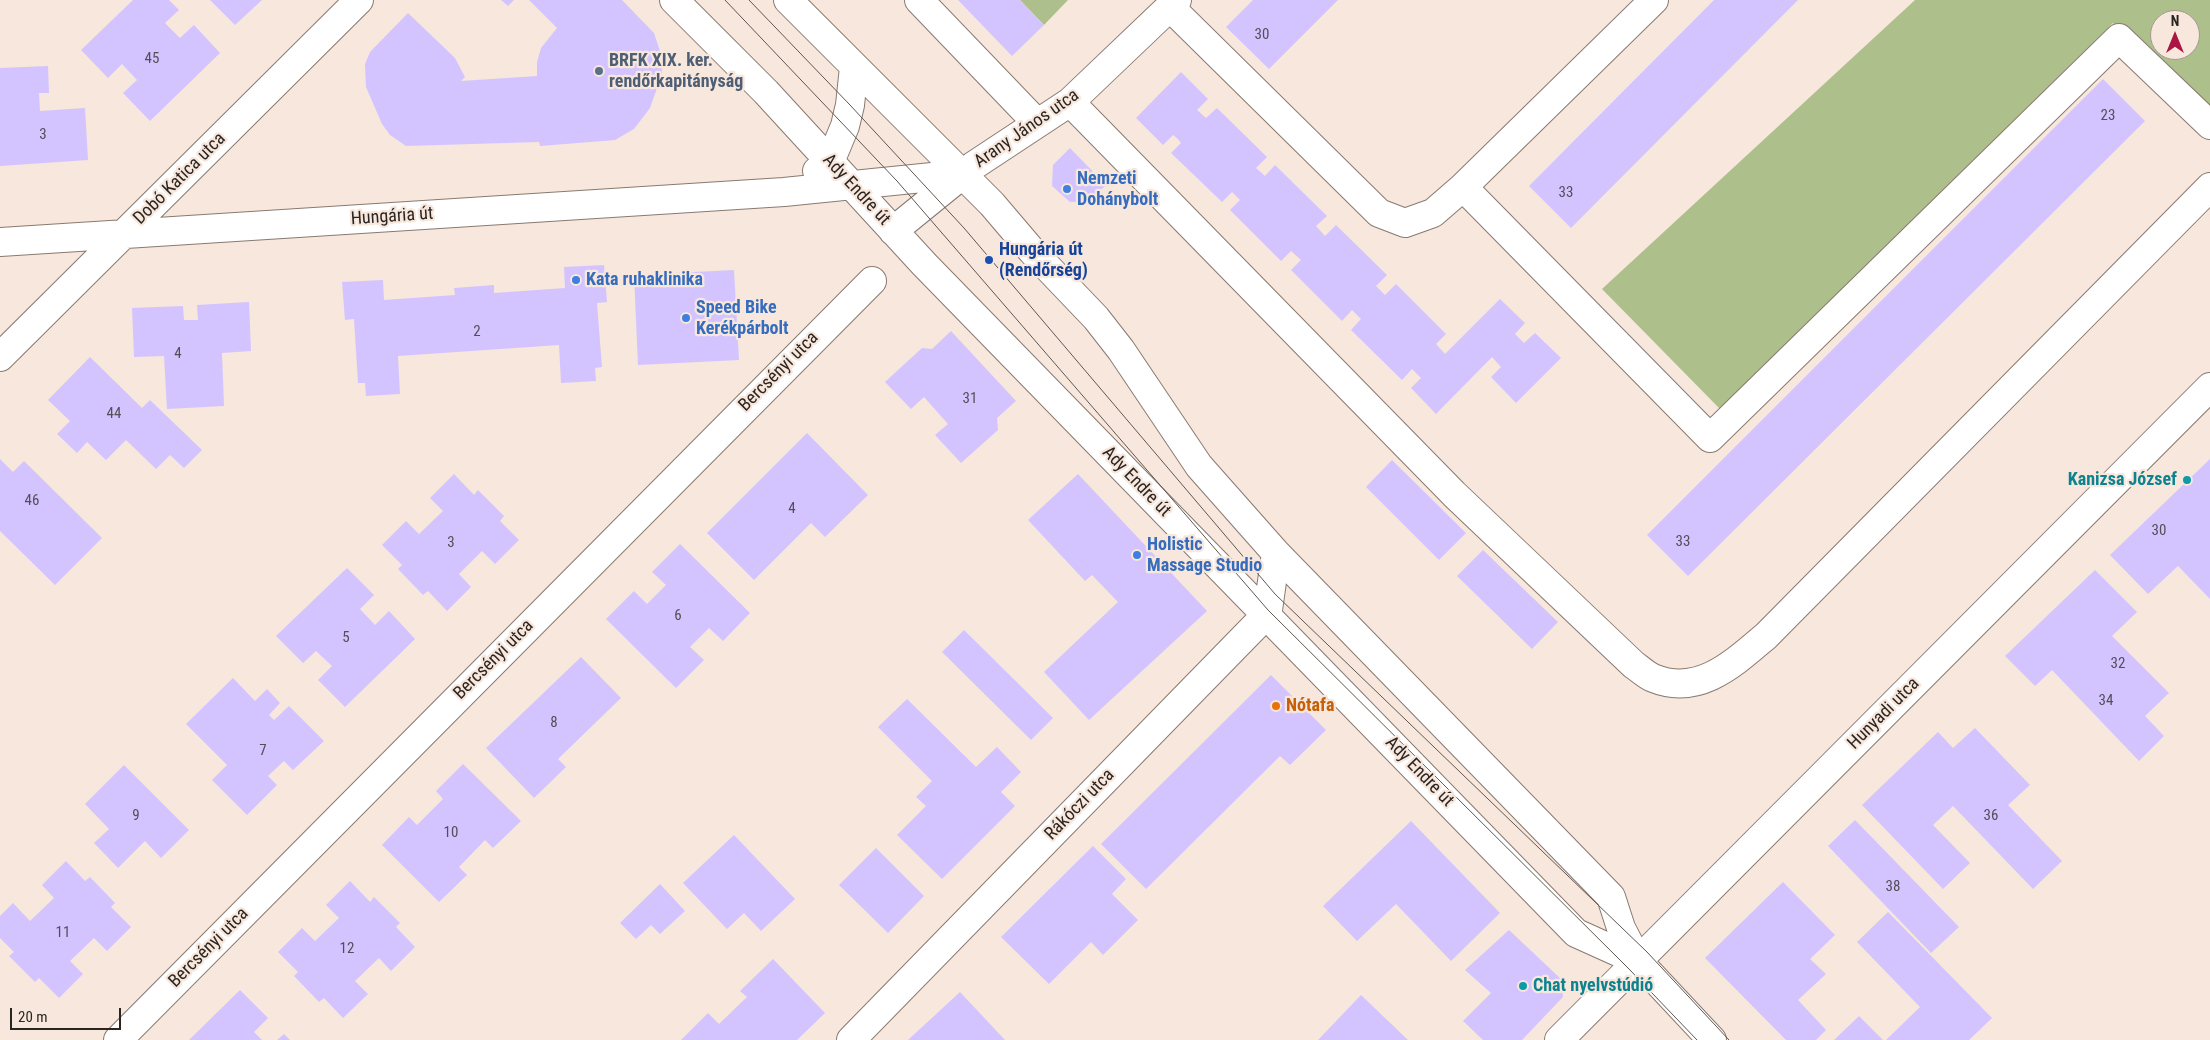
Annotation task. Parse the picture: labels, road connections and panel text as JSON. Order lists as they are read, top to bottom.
{
  "streets": {
    "street": [
      "Arany János utca",
      "Dobó Katica utca",
      "Ady Endre út",
      "Hungária út",
      "Bercsényi utca",
      "Hunyadi utca",
      "Rákóczi utca"
    ]
  },
  "crossings": [
    ["Arany János utca", "Ady Endre út"],
    ["Arany János utca", "Hungária út"],
    ["Dobó Katica utca", "Hungária út"],
    ["Ady Endre út", "Hungária út"],
    ["Ady Endre út", "Hunyadi utca"],
    ["Ady Endre út", "Rákóczi utca"]
  ],
  "places": [
    "BRFK XIX. ker. rendőrkapitányság",
    "Nemzeti Dohánybolt",
    "Hungária út (Rendőrség)",
    "Kata ruhaklinika",
    "Speed Bike Kerékpárbolt",
    "Kanizsa József",
    "Holistic Massage Studio",
    "Nótafa",
    "Chat nyelvstúdió"
  ],
  "house_numbers": [
    "30",
    "45",
    "23",
    "3",
    "33",
    "2",
    "4",
    "31",
    "44",
    "46",
    "4",
    "30",
    "33",
    "3",
    "6",
    "5",
    "32",
    "34",
    "8",
    "7",
    "9",
    "36",
    "10",
    "38",
    "11",
    "12"
  ],
  "scale_bar": "20 m",
  "north": "top"
}
